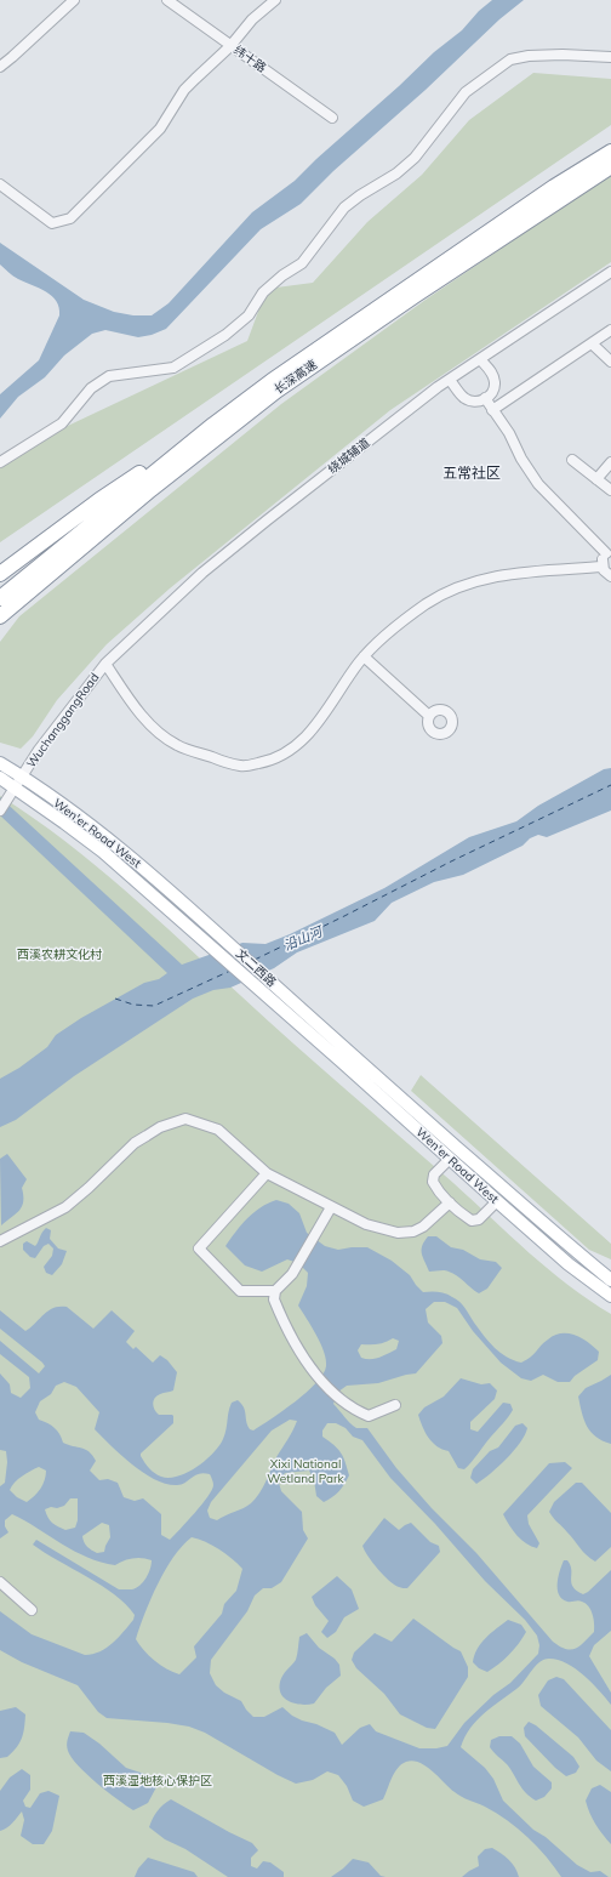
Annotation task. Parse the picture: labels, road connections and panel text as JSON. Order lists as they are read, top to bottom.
{
  "streets": {
    "highway": ["长深高速"],
    "main road": ["Wen'er Road West", "文二西路"],
    "street": ["纬十路", "绕城辅道", "WuchanggangRoad"]
  },
  "crossings": [
    ["绕城辅道", "WuchanggangRoad"],
    ["WuchanggangRoad", "Wen'er Road West"],
    ["Wen'er Road West", "文二西路"]
  ],
  "districts": ["五常社区"],
  "water": ["沿山河"],
  "parks": ["西溪农耕文化村", "Xixi National Wetland Park", "西溪湿地核心保护区"]
}
